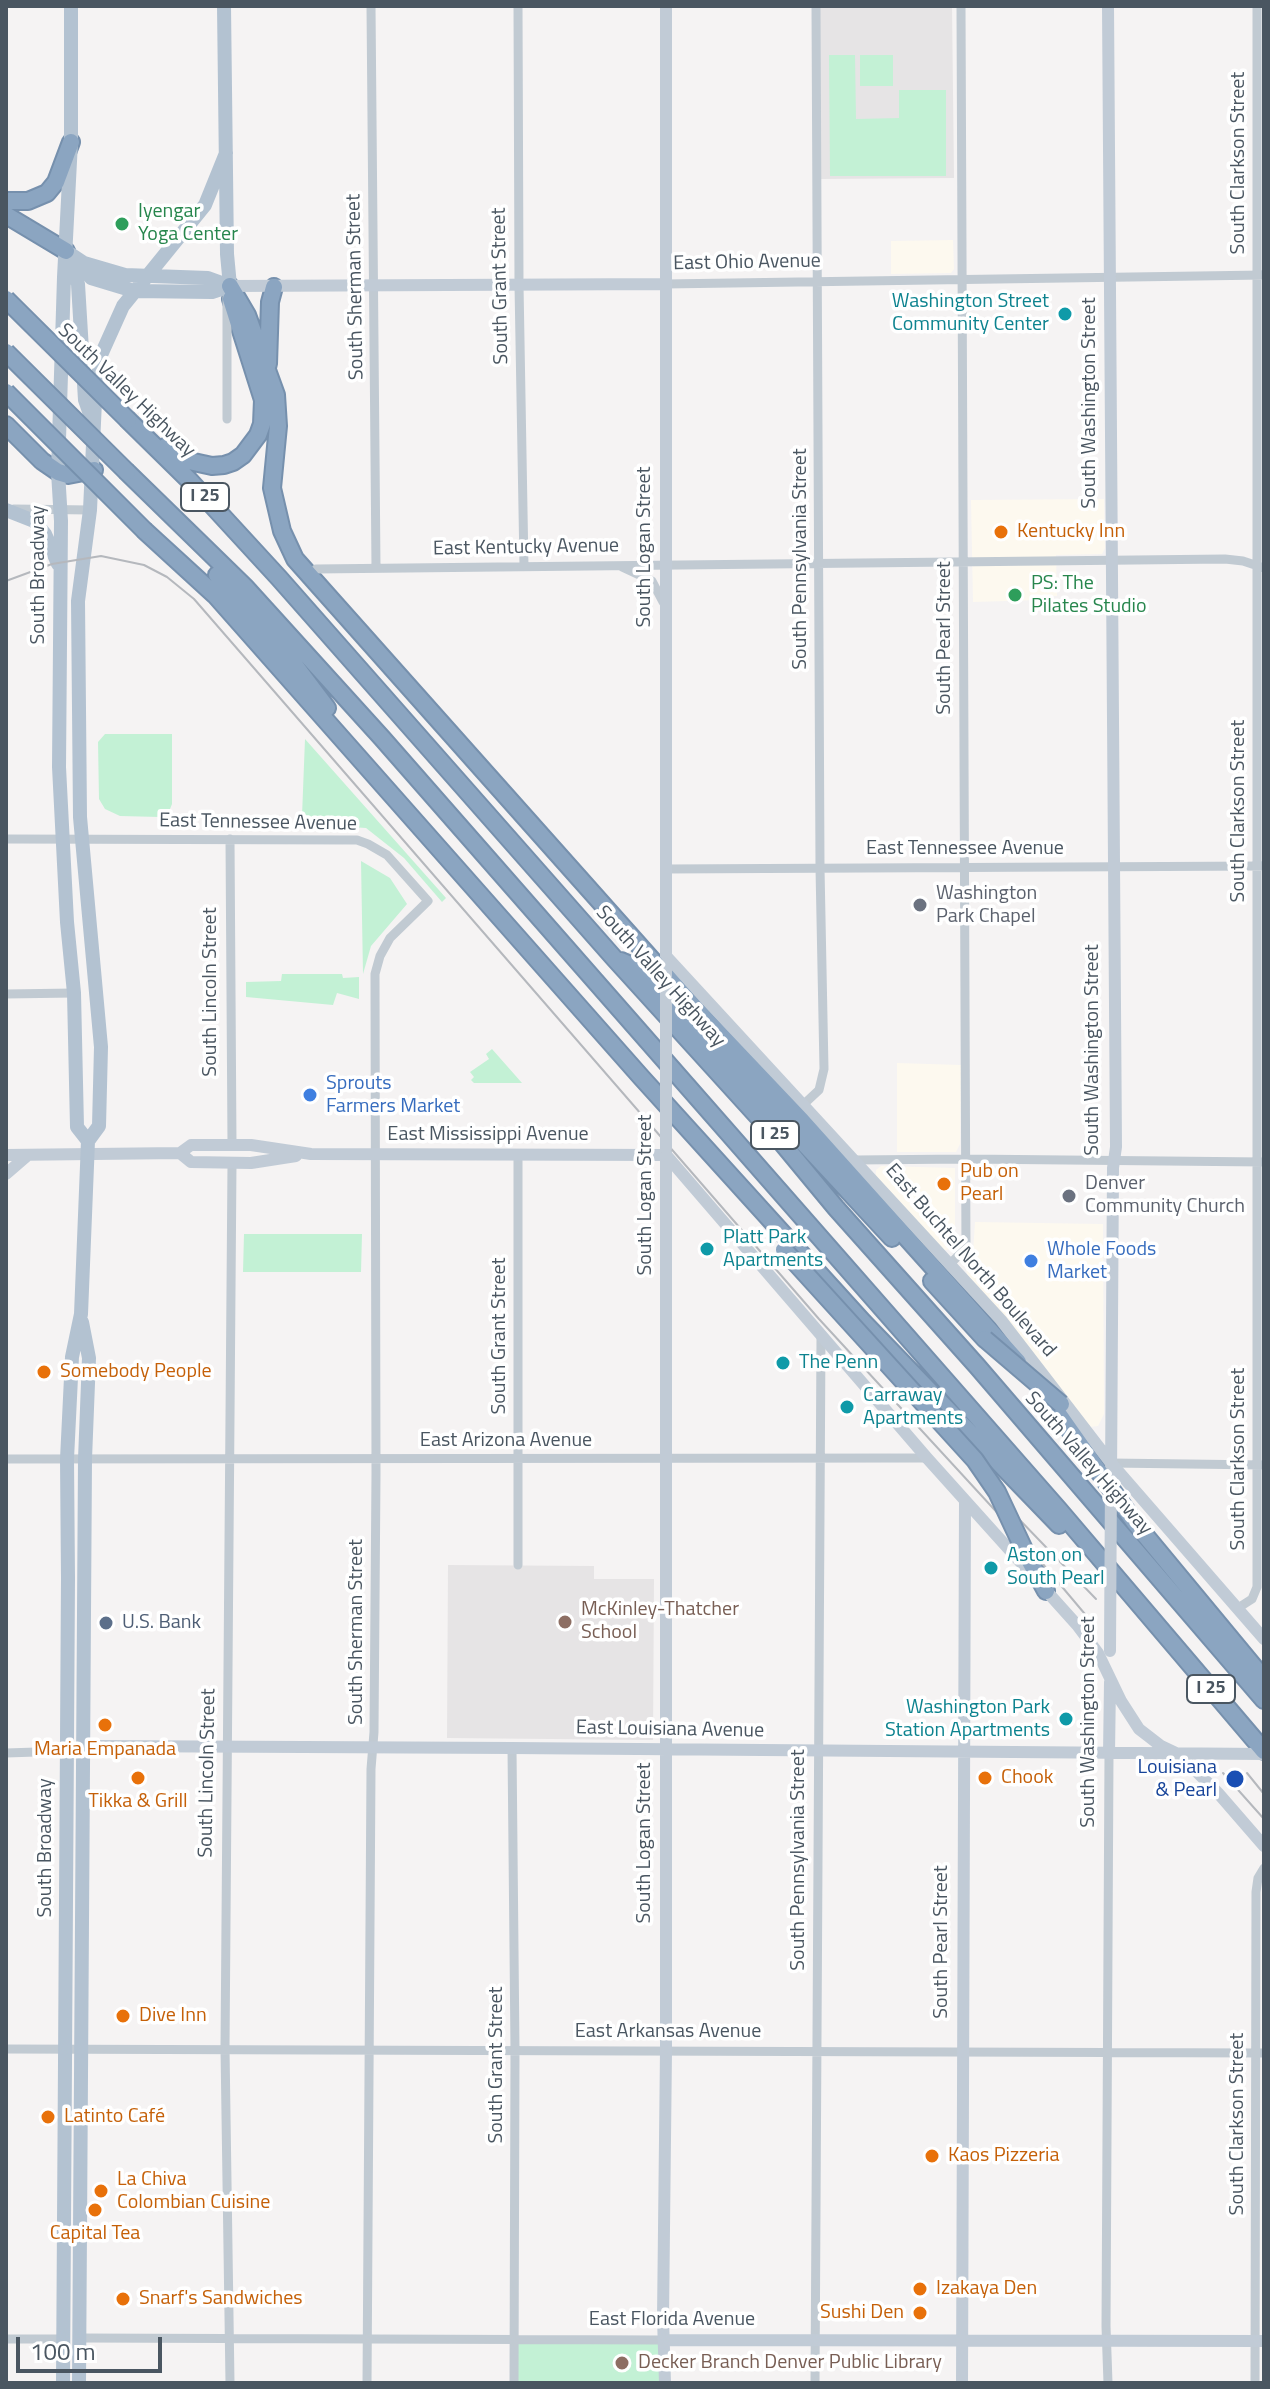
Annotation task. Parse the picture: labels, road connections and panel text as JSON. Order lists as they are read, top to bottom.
{
  "streets": {
    "highway": ["South Valley Highway", "I 25"],
    "main road": ["East Ohio Avenue", "South Broadway"],
    "street": [
      "South Clarkson Street",
      "South Grant Street",
      "South Sherman Street",
      "South Washington Street",
      "South Logan Street",
      "East Kentucky Avenue",
      "South Pennsylvania Street",
      "South Pearl Street",
      "East Tennessee Avenue",
      "South Lincoln Street",
      "East Mississippi Avenue",
      "East Buchtel North Boulevard",
      "East Arizona Avenue",
      "East Louisiana Avenue",
      "East Arkansas Avenue",
      "East Florida Avenue"
    ]
  },
  "crossings": [
    ["South Clarkson Street", "East Ohio Avenue"],
    ["South Clarkson Street", "East Kentucky Avenue"],
    ["South Clarkson Street", "East Tennessee Avenue"],
    ["South Clarkson Street", "East Buchtel North Boulevard"],
    ["South Clarkson Street", "East Arkansas Avenue"],
    ["South Clarkson Street", "East Florida Avenue"],
    ["East Ohio Avenue", "South Grant Street"],
    ["East Ohio Avenue", "South Sherman Street"],
    ["East Ohio Avenue", "South Washington Street"],
    ["East Ohio Avenue", "South Logan Street"],
    ["East Ohio Avenue", "South Pennsylvania Street"],
    ["East Ohio Avenue", "South Broadway"],
    ["East Ohio Avenue", "South Pearl Street"],
    ["South Grant Street", "East Kentucky Avenue"],
    ["South Grant Street", "East Mississippi Avenue"],
    ["South Grant Street", "East Arizona Avenue"],
    ["South Grant Street", "East Louisiana Avenue"],
    ["South Grant Street", "East Arkansas Avenue"],
    ["South Grant Street", "East Florida Avenue"],
    ["South Sherman Street", "East Kentucky Avenue"],
    ["South Sherman Street", "East Tennessee Avenue"],
    ["South Sherman Street", "East Mississippi Avenue"],
    ["South Sherman Street", "East Arizona Avenue"],
    ["South Sherman Street", "East Louisiana Avenue"],
    ["South Sherman Street", "East Arkansas Avenue"],
    ["South Sherman Street", "East Florida Avenue"],
    ["South Washington Street", "East Kentucky Avenue"],
    ["South Washington Street", "East Tennessee Avenue"],
    ["South Washington Street", "East Buchtel North Boulevard"],
    ["South Washington Street", "East Louisiana Avenue"],
    ["South Washington Street", "East Arkansas Avenue"],
    ["South Washington Street", "East Florida Avenue"],
    ["I 25", "East Louisiana Avenue"],
    ["South Logan Street", "East Kentucky Avenue"],
    ["South Logan Street", "East Tennessee Avenue"],
    ["South Logan Street", "East Mississippi Avenue"],
    ["South Logan Street", "East Buchtel North Boulevard"],
    ["South Logan Street", "East Arizona Avenue"],
    ["South Logan Street", "East Louisiana Avenue"],
    ["South Logan Street", "East Arkansas Avenue"],
    ["South Logan Street", "East Florida Avenue"],
    ["East Kentucky Avenue", "South Pennsylvania Street"],
    ["East Kentucky Avenue", "South Pearl Street"],
    ["South Pennsylvania Street", "East Tennessee Avenue"],
    ["South Pennsylvania Street", "East Buchtel North Boulevard"],
    ["South Pennsylvania Street", "East Arizona Avenue"],
    ["South Pennsylvania Street", "East Louisiana Avenue"],
    ["South Pennsylvania Street", "East Arkansas Avenue"],
    ["South Pennsylvania Street", "East Florida Avenue"],
    ["South Broadway", "East Tennessee Avenue"],
    ["South Broadway", "East Mississippi Avenue"],
    ["South Broadway", "East Arizona Avenue"],
    ["South Broadway", "East Louisiana Avenue"],
    ["South Broadway", "East Arkansas Avenue"],
    ["South Broadway", "East Florida Avenue"],
    ["South Pearl Street", "East Tennessee Avenue"],
    ["South Pearl Street", "East Buchtel North Boulevard"],
    ["South Pearl Street", "East Louisiana Avenue"],
    ["South Pearl Street", "East Arkansas Avenue"],
    ["South Pearl Street", "East Florida Avenue"],
    ["East Tennessee Avenue", "South Lincoln Street"],
    ["South Lincoln Street", "East Mississippi Avenue"],
    ["South Lincoln Street", "East Arizona Avenue"],
    ["South Lincoln Street", "East Louisiana Avenue"],
    ["South Lincoln Street", "East Arkansas Avenue"],
    ["South Lincoln Street", "East Florida Avenue"]
  ],
  "places": [
    "Iyengar Yoga Center",
    "Washington Street Community Center",
    "Kentucky Inn",
    "PS: The Pilates Studio",
    "Washington Park Chapel",
    "Sprouts Farmers Market",
    "Pub on Pearl",
    "Denver Community Church",
    "Platt Park Apartments",
    "Whole Foods Market",
    "The Penn",
    "Somebody People",
    "Carraway Apartments",
    "Aston on South Pearl",
    "McKinley-Thatcher School",
    "U.S. Bank",
    "Washington Park Station Apartments",
    "Maria Empanada",
    "Tikka & Grill",
    "Chook",
    "Louisiana & Pearl",
    "Dive Inn",
    "Latinto Café",
    "Kaos Pizzeria",
    "La Chiva Colombian Cuisine",
    "Capital Tea",
    "Izakaya Den",
    "Snarf's Sandwiches",
    "Sushi Den",
    "Decker Branch Denver Public Library"
  ],
  "scale_bar": "100 m"
}
